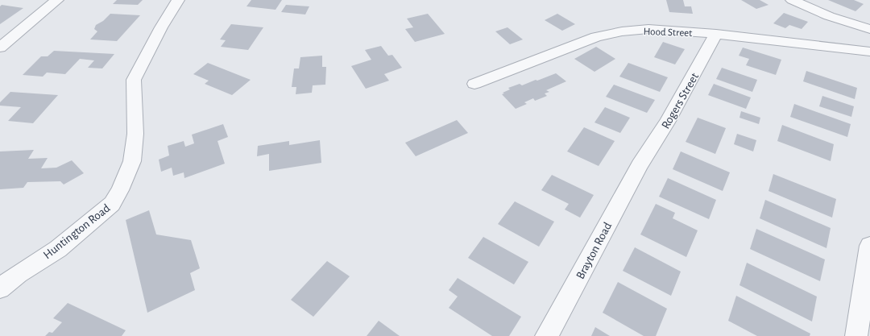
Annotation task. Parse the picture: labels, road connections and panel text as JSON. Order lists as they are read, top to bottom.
{
  "streets": {
    "street": [
      "Hood Street",
      "Rogers Street",
      "Huntington Road",
      "Brayton Road"
    ]
  },
  "crossings": [
    ["Hood Street", "Rogers Street"],
    ["Rogers Street", "Brayton Road"]
  ]
}
